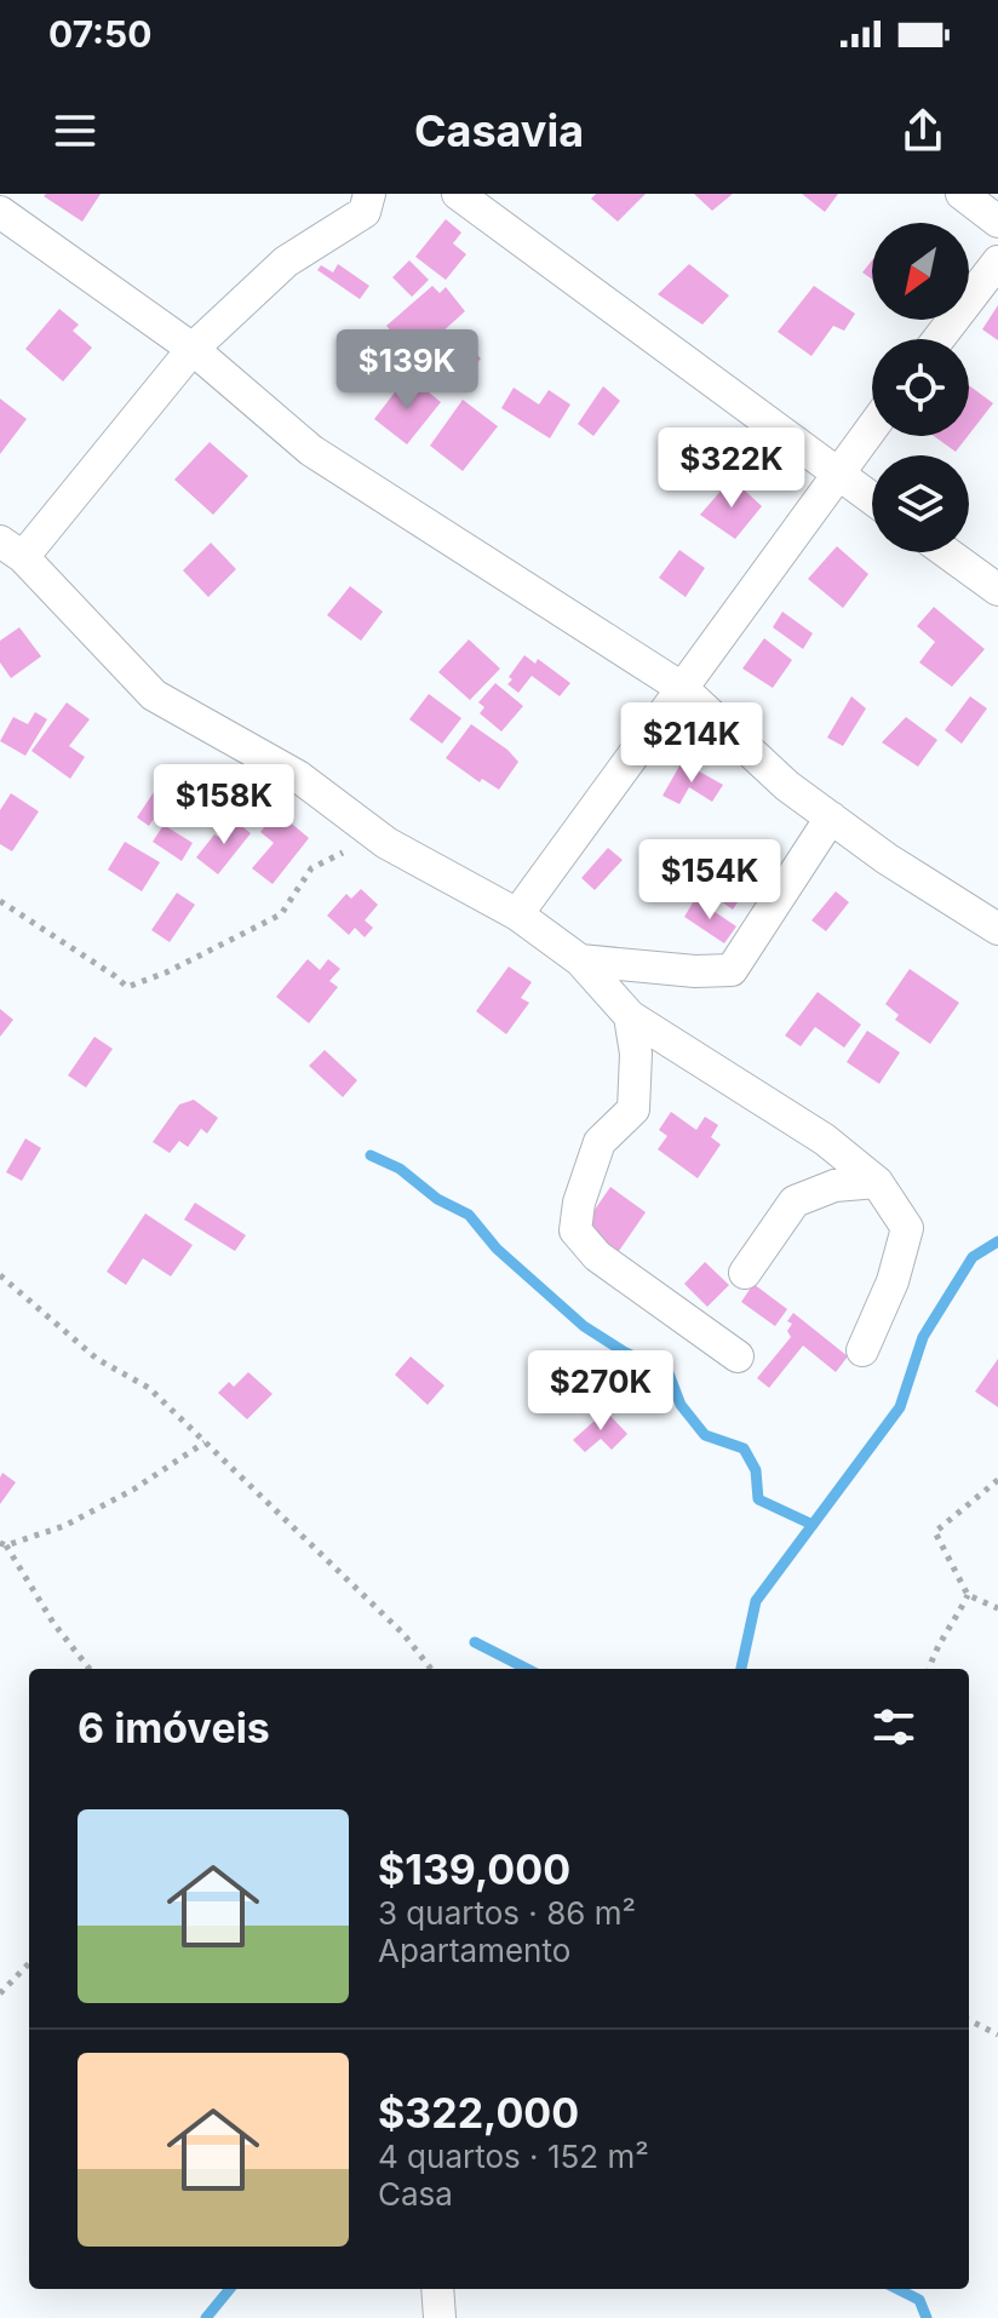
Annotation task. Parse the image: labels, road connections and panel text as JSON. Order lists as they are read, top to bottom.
{
  "north": "bottom left",
  "page": {
    "status": "07:50",
    "header": "Casavia",
    "price": [
      "$139K",
      "$322K",
      "$214K",
      "$158K",
      "$154K",
      "$270K"
    ],
    "heading": "6 imóveis",
    "list": [
      {
        "name": "$139,000",
        "note": "3 quartos · 86 m² · Apartamento"
      },
      {
        "name": "$322,000",
        "note": "4 quartos · 152 m² · Casa"
      }
    ]
  }
}
